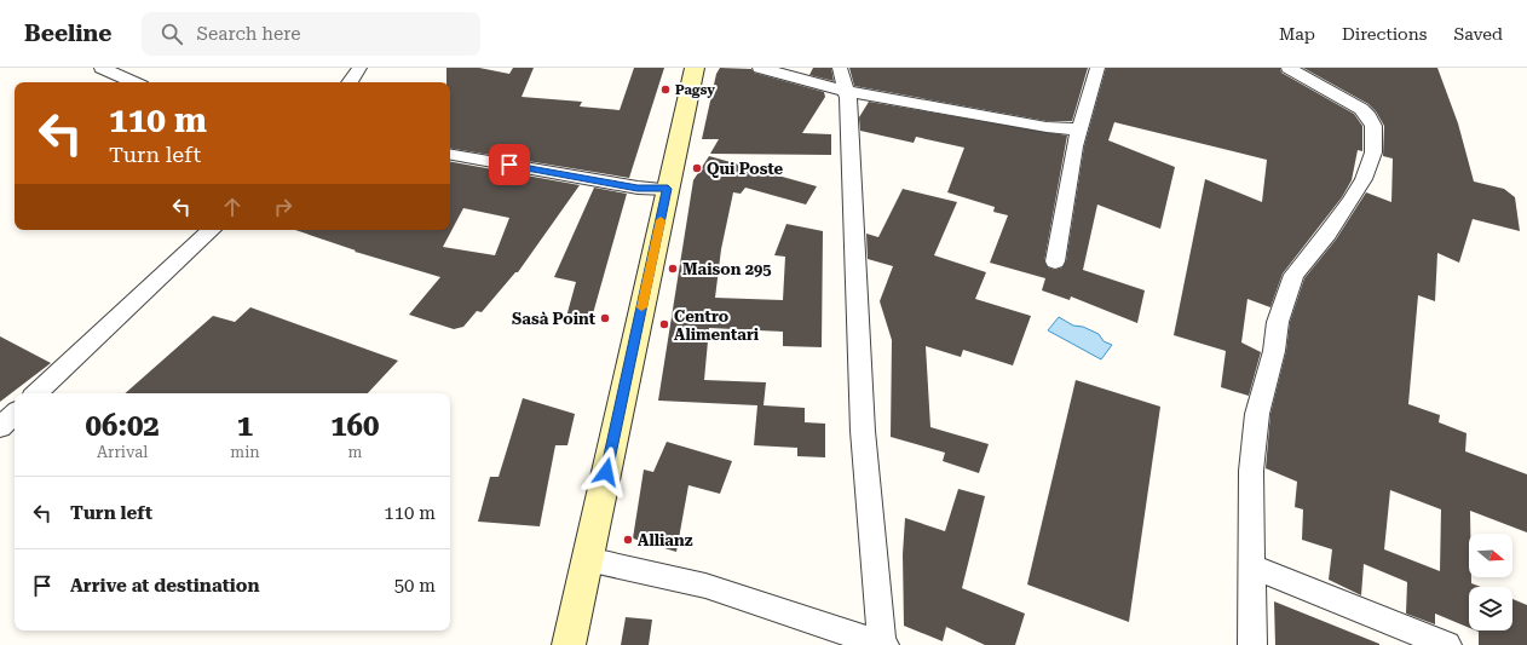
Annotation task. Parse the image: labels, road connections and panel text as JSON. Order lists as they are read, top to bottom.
{
  "places": [
    "Pagsy",
    "Qui Poste",
    "Maison 295",
    "Sasà Point",
    "Centro Alimentari",
    "Allianz"
  ],
  "north": "right",
  "page": {
    "header": "Beeline",
    "search": "Search here",
    "nav": ["Map", "Directions", "Saved"],
    "turn": ["110 m", "Turn left"],
    "eta": [
      "06:02",
      "Arrival",
      "1",
      "min",
      "160",
      "m"
    ],
    "list": [
      {
        "name": "Turn left",
        "value": "110 m"
      },
      {
        "name": "Arrive at destination",
        "value": "50 m"
      }
    ]
  }
}
